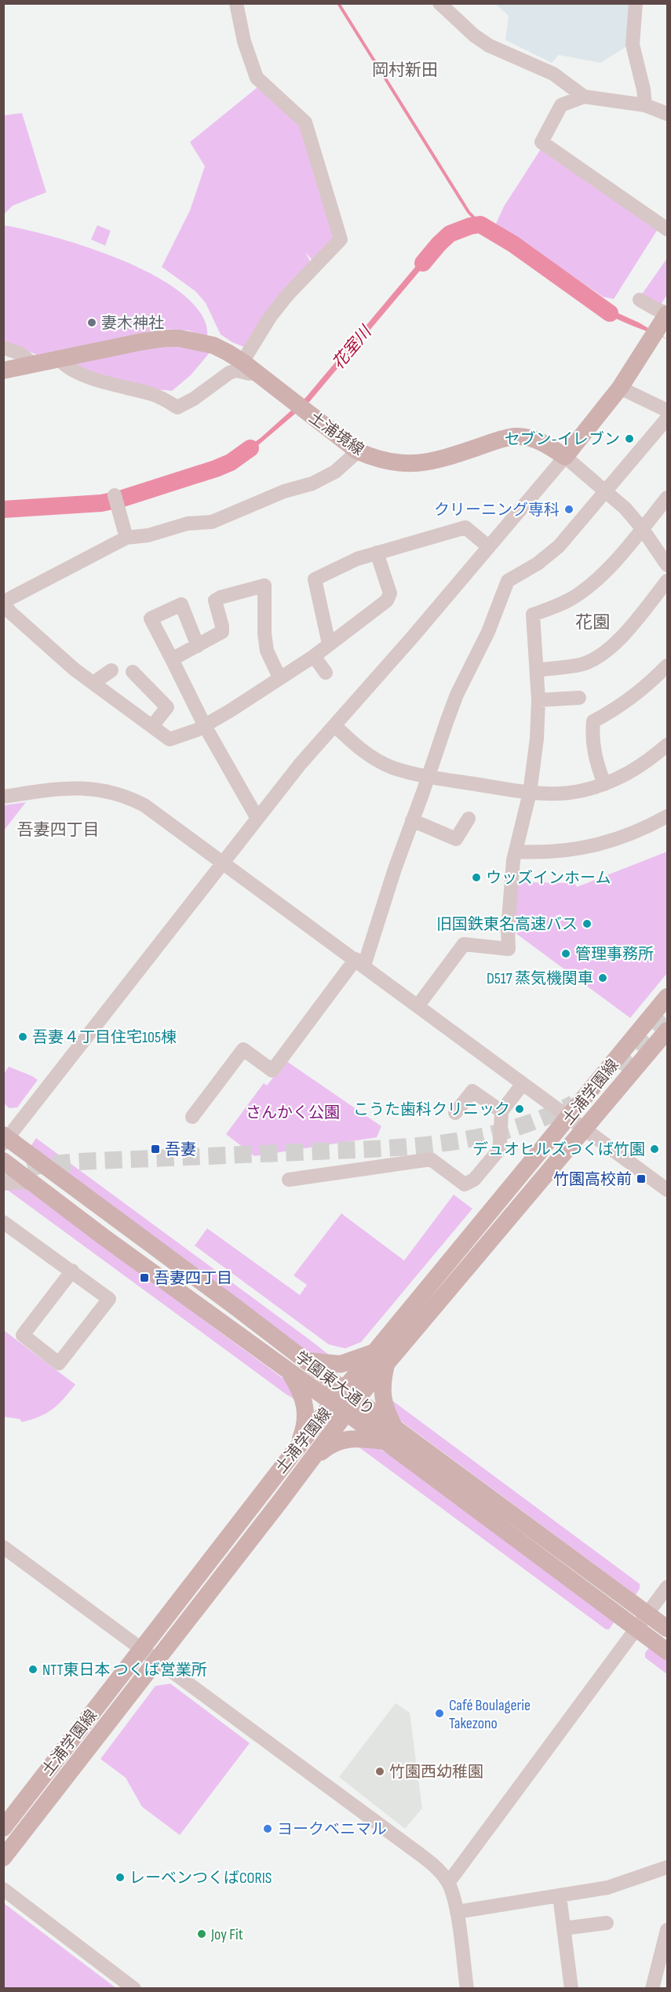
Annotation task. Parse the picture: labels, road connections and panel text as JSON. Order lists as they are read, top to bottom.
{
  "streets": {
    "main road": ["土浦境線", "土浦学園線", "学園東大通り"]
  },
  "crossings": [
    ["土浦学園線", "学園東大通り"]
  ],
  "districts": ["岡村新田", "花園", "吾妻四丁目"],
  "water": ["花室川"],
  "parks": ["さんかく公園"],
  "places": {
    "other": [
      "妻木神社",
      "セブン-イレブン",
      "クリーニング専科",
      "ウッズインホーム",
      "旧国鉄東名高速バス",
      "管理事務所",
      "D517 蒸気機関車",
      "吾妻４丁目住宅105棟",
      "こうた歯科クリニック",
      "デュオヒルズつくば竹園",
      "NTT東日本 つくば営業所",
      "Café Boulagerie Takezono",
      "竹園西幼稚園",
      "ヨークベニマル",
      "レーベンつくばCORIS",
      "Joy Fit"
    ],
    "transit": ["吾妻", "竹園高校前", "吾妻四丁目"]
  }
}
